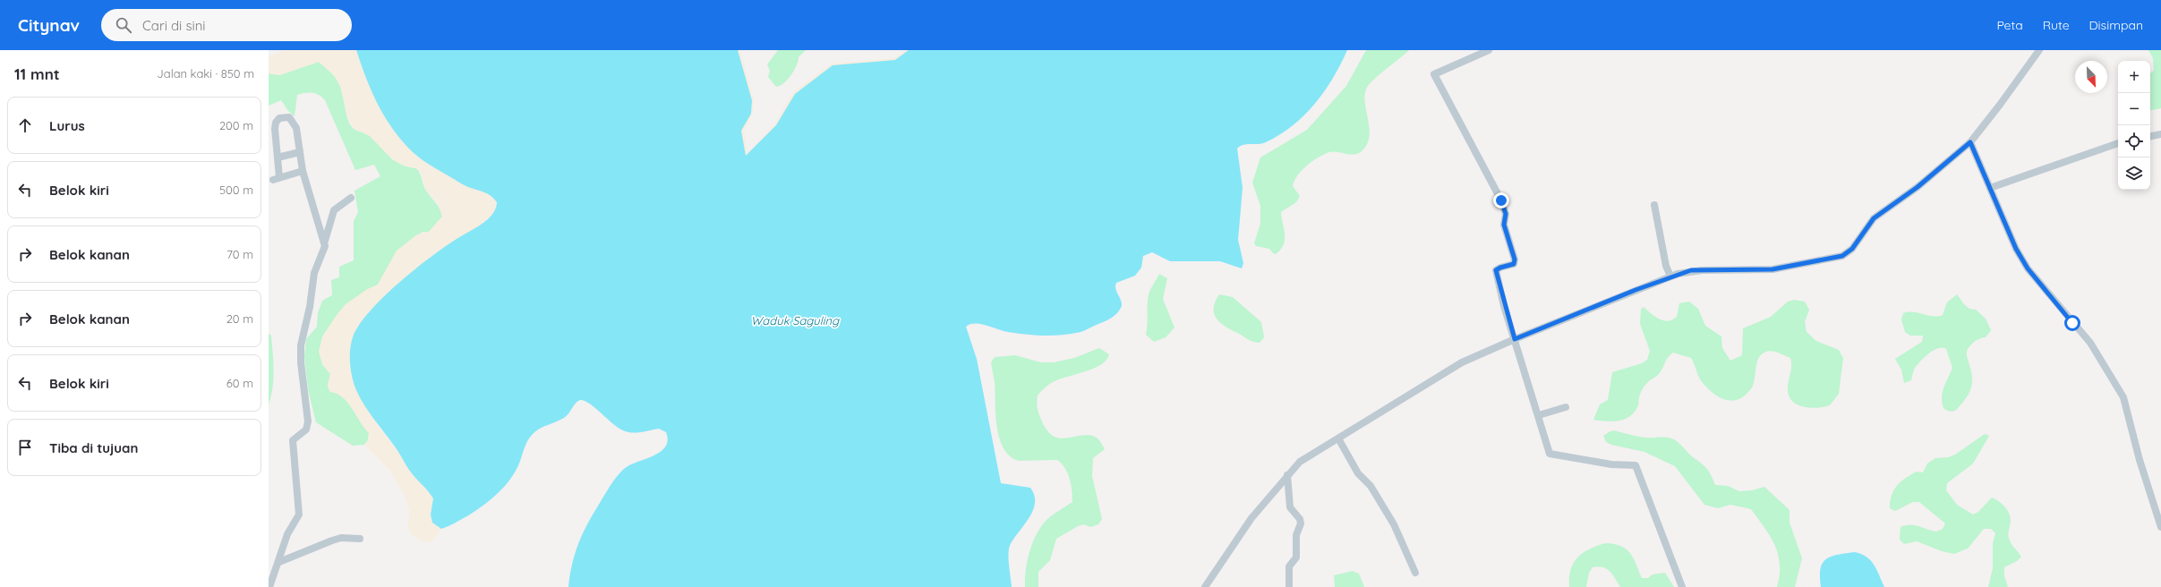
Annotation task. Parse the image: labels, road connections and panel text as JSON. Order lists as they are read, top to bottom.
{
  "water": ["Waduk Saguling"],
  "north": "bottom right",
  "page": {
    "header": "Citynav",
    "search": "Cari di sini",
    "nav": ["Peta", "Rute", "Disimpan"],
    "heading": ["11 mnt", "Jalan kaki · 850 m"],
    "map_buttons": ["+", "−"],
    "list": [
      ["Lurus", "200 m"],
      ["Belok kiri", "500 m"],
      ["Belok kanan", "70 m"],
      ["Belok kanan", "20 m"],
      ["Belok kiri", "60 m"],
      "Tiba di tujuan"
    ]
  }
}
